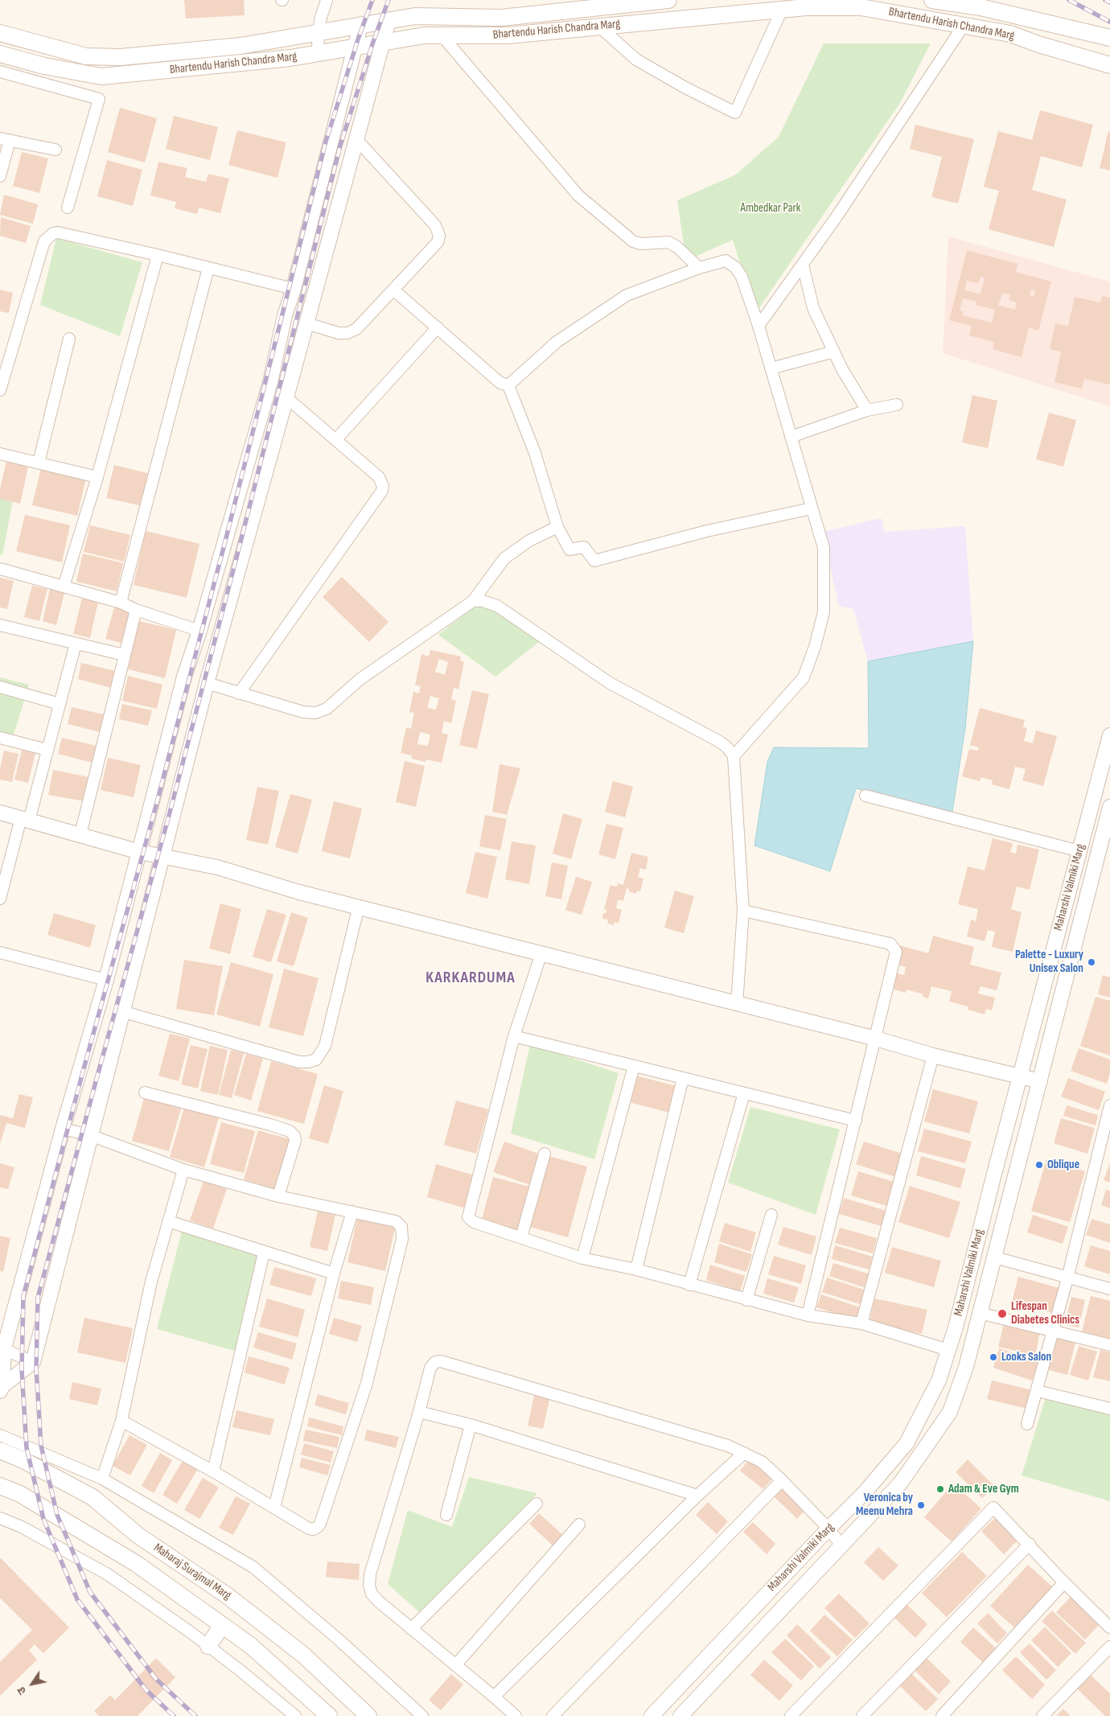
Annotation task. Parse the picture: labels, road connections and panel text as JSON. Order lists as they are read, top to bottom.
{
  "streets": {
    "main road": ["Bhartendu Harish Chandra Marg", "Maharaj Surajmal Marg"],
    "street": ["Maharshi Valmiki Marg"]
  },
  "districts": ["KARKARDUMA"],
  "parks": ["Ambedkar Park"],
  "places": [
    "Palette - Luxury Unisex Salon",
    "Oblique",
    "Lifespan Diabetes Clinics",
    "Looks Salon",
    "Adam & Eve Gym",
    "Veronica by Meenu Mehra"
  ],
  "north": "bottom left"
}
